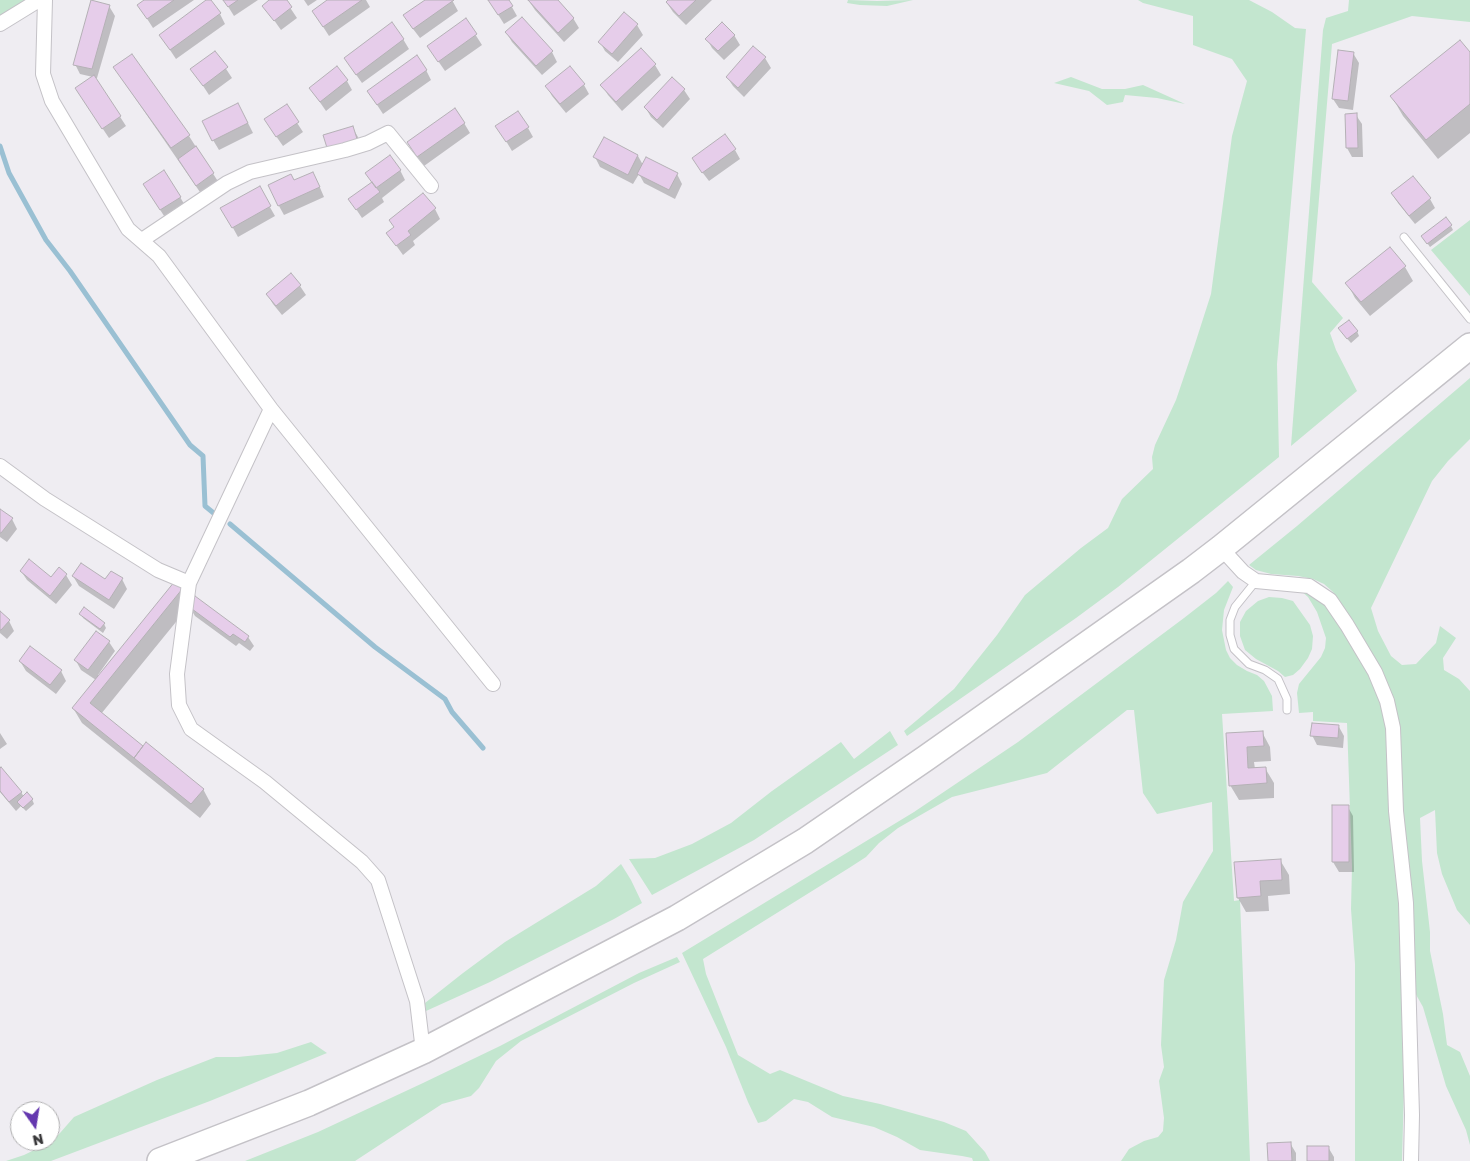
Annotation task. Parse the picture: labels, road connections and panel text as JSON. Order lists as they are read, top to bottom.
{
  "north": "bottom"
}
